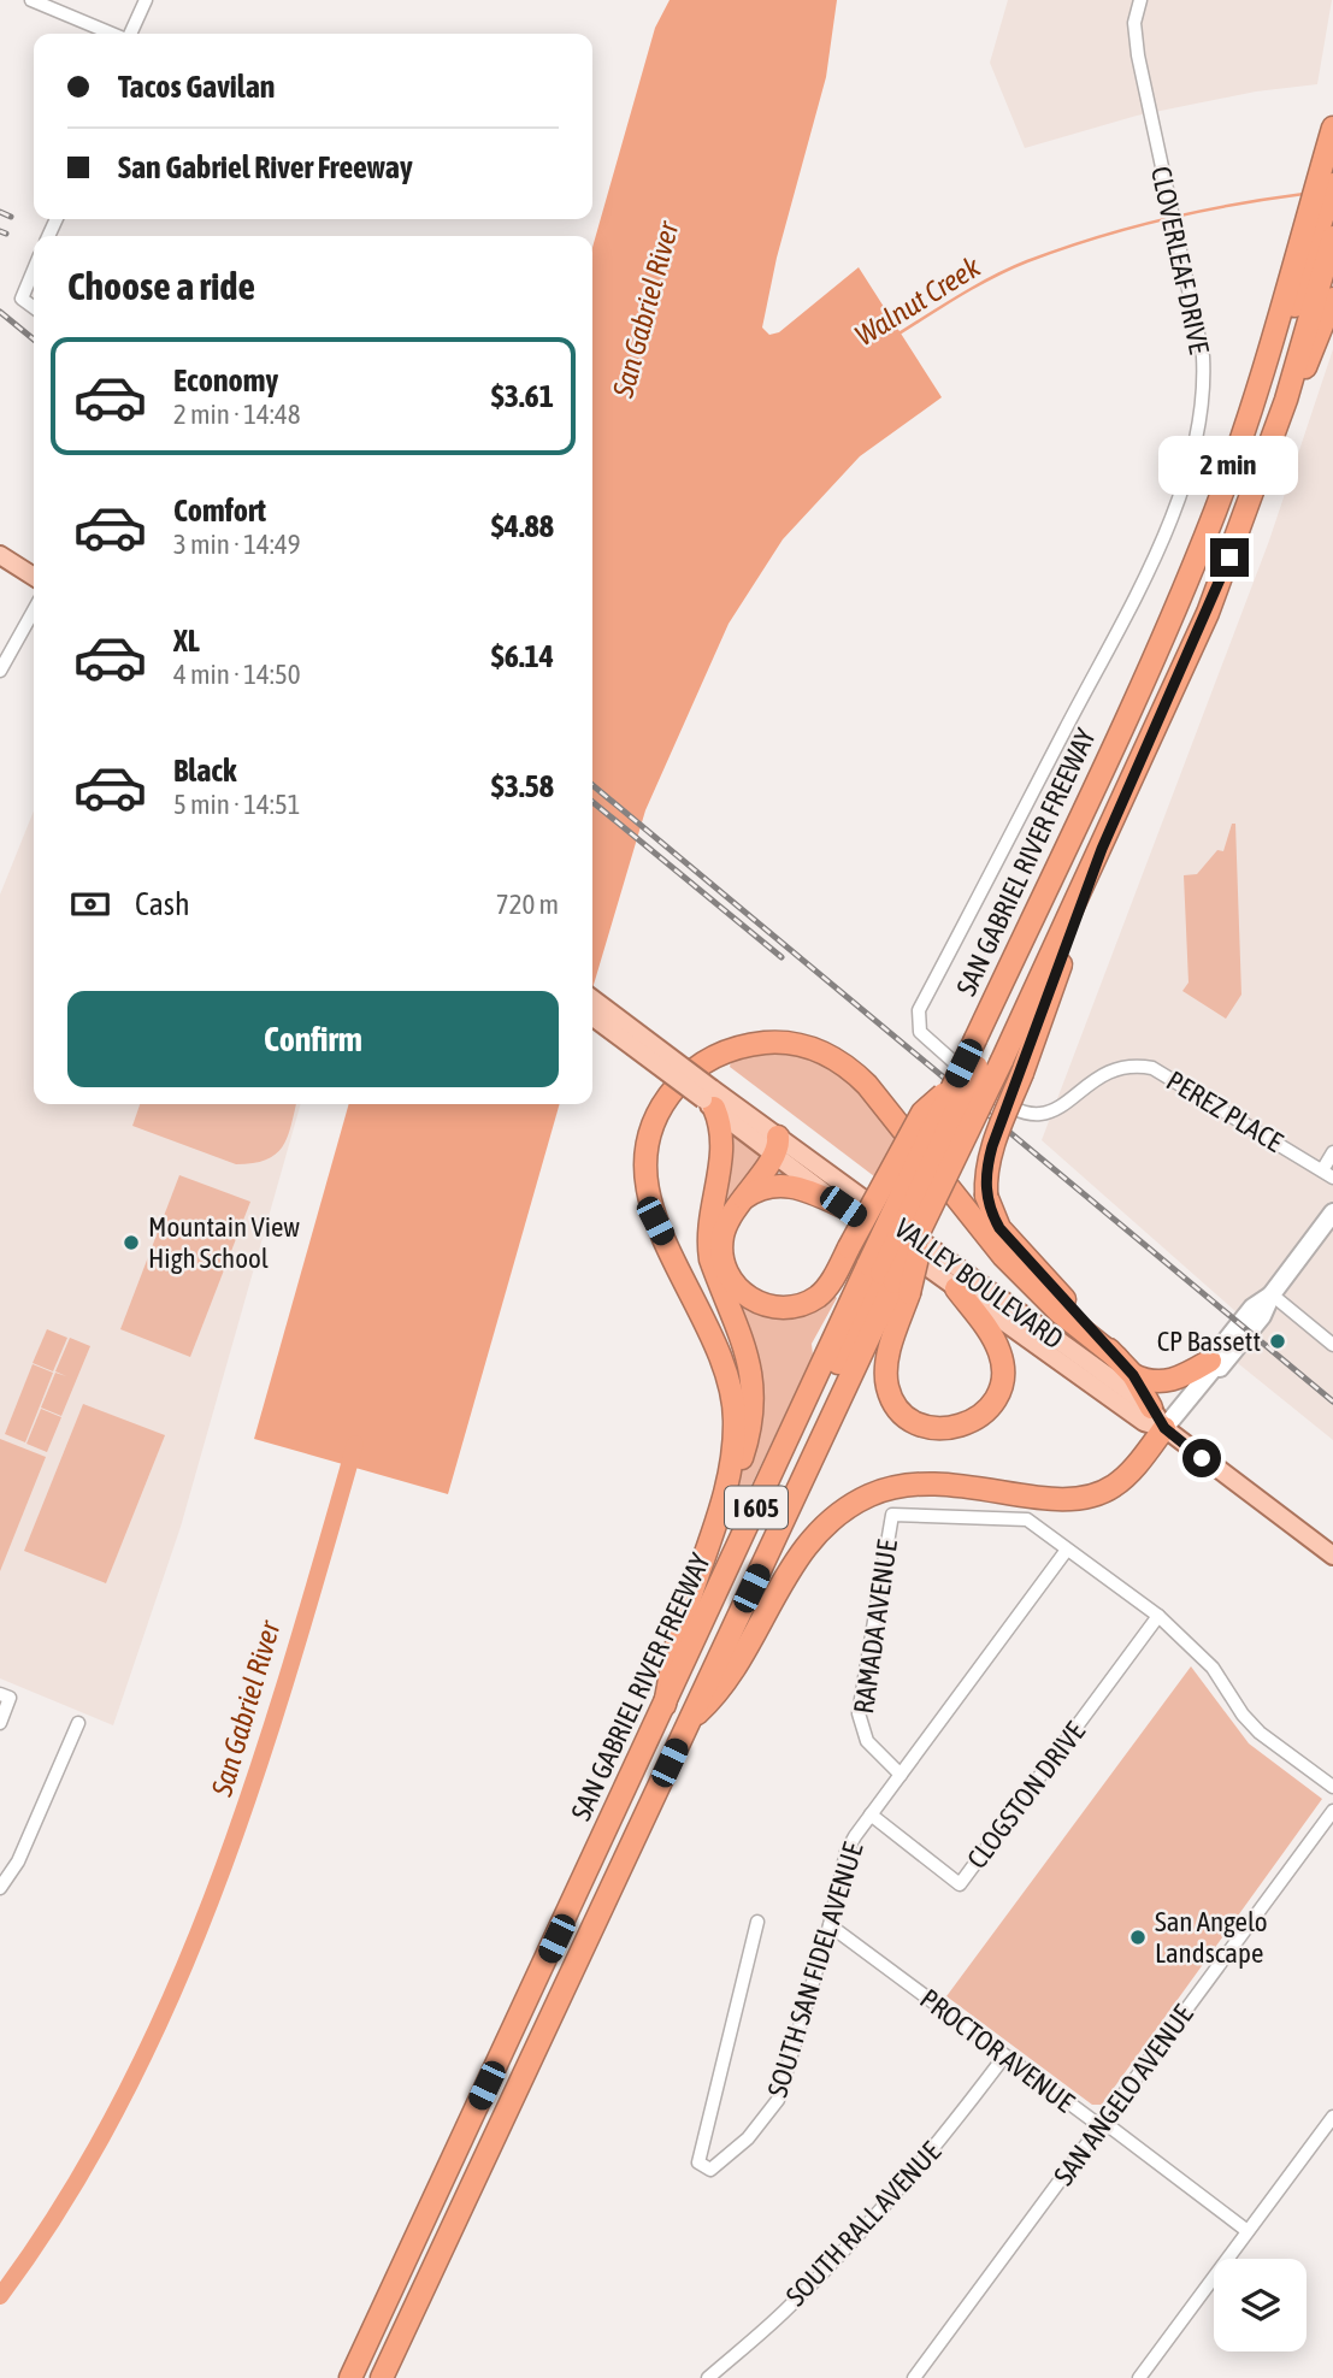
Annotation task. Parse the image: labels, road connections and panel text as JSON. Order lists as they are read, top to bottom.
{
  "streets": {
    "highway": ["SAN GABRIEL RIVER FREEWAY", "I 605"],
    "main road": ["VALLEY BOULEVARD"],
    "street": [
      "CLOVERLEAF DRIVE",
      "PEREZ PLACE",
      "RAMADA AVENUE",
      "CLOGSTON DRIVE",
      "SOUTH SAN FIDEL AVENUE",
      "PROCTOR AVENUE",
      "SAN ANGELO AVENUE",
      "SOUTH RALL AVENUE"
    ]
  },
  "crossings": [
    ["CLOVERLEAF DRIVE", "PEREZ PLACE"],
    ["RAMADA AVENUE", "SOUTH SAN FIDEL AVENUE"],
    ["CLOGSTON DRIVE", "SOUTH SAN FIDEL AVENUE"],
    ["SOUTH SAN FIDEL AVENUE", "PROCTOR AVENUE"],
    ["PROCTOR AVENUE", "SAN ANGELO AVENUE"],
    ["PROCTOR AVENUE", "SOUTH RALL AVENUE"]
  ],
  "water": ["Walnut Creek", "San Gabriel River"],
  "places": ["Mountain View High School", "CP Bassett", "San Angelo Landscape"],
  "page": {
    "banner": ["Tacos Gavilan", "San Gabriel River Freeway"],
    "heading": "Choose a ride",
    "list": [
      {
        "name": "Economy",
        "note": "2 min · 14:48",
        "value": "$3.61"
      },
      {
        "name": "Comfort",
        "note": "3 min · 14:49",
        "value": "$4.88"
      },
      {
        "name": "XL",
        "note": "4 min · 14:50",
        "value": "$6.14"
      },
      {
        "name": "Black",
        "note": "5 min · 14:51",
        "value": "$3.58"
      }
    ],
    "bubble": "2 min",
    "pay": ["Cash", "720 m"],
    "buttons": "Confirm"
  }
}
